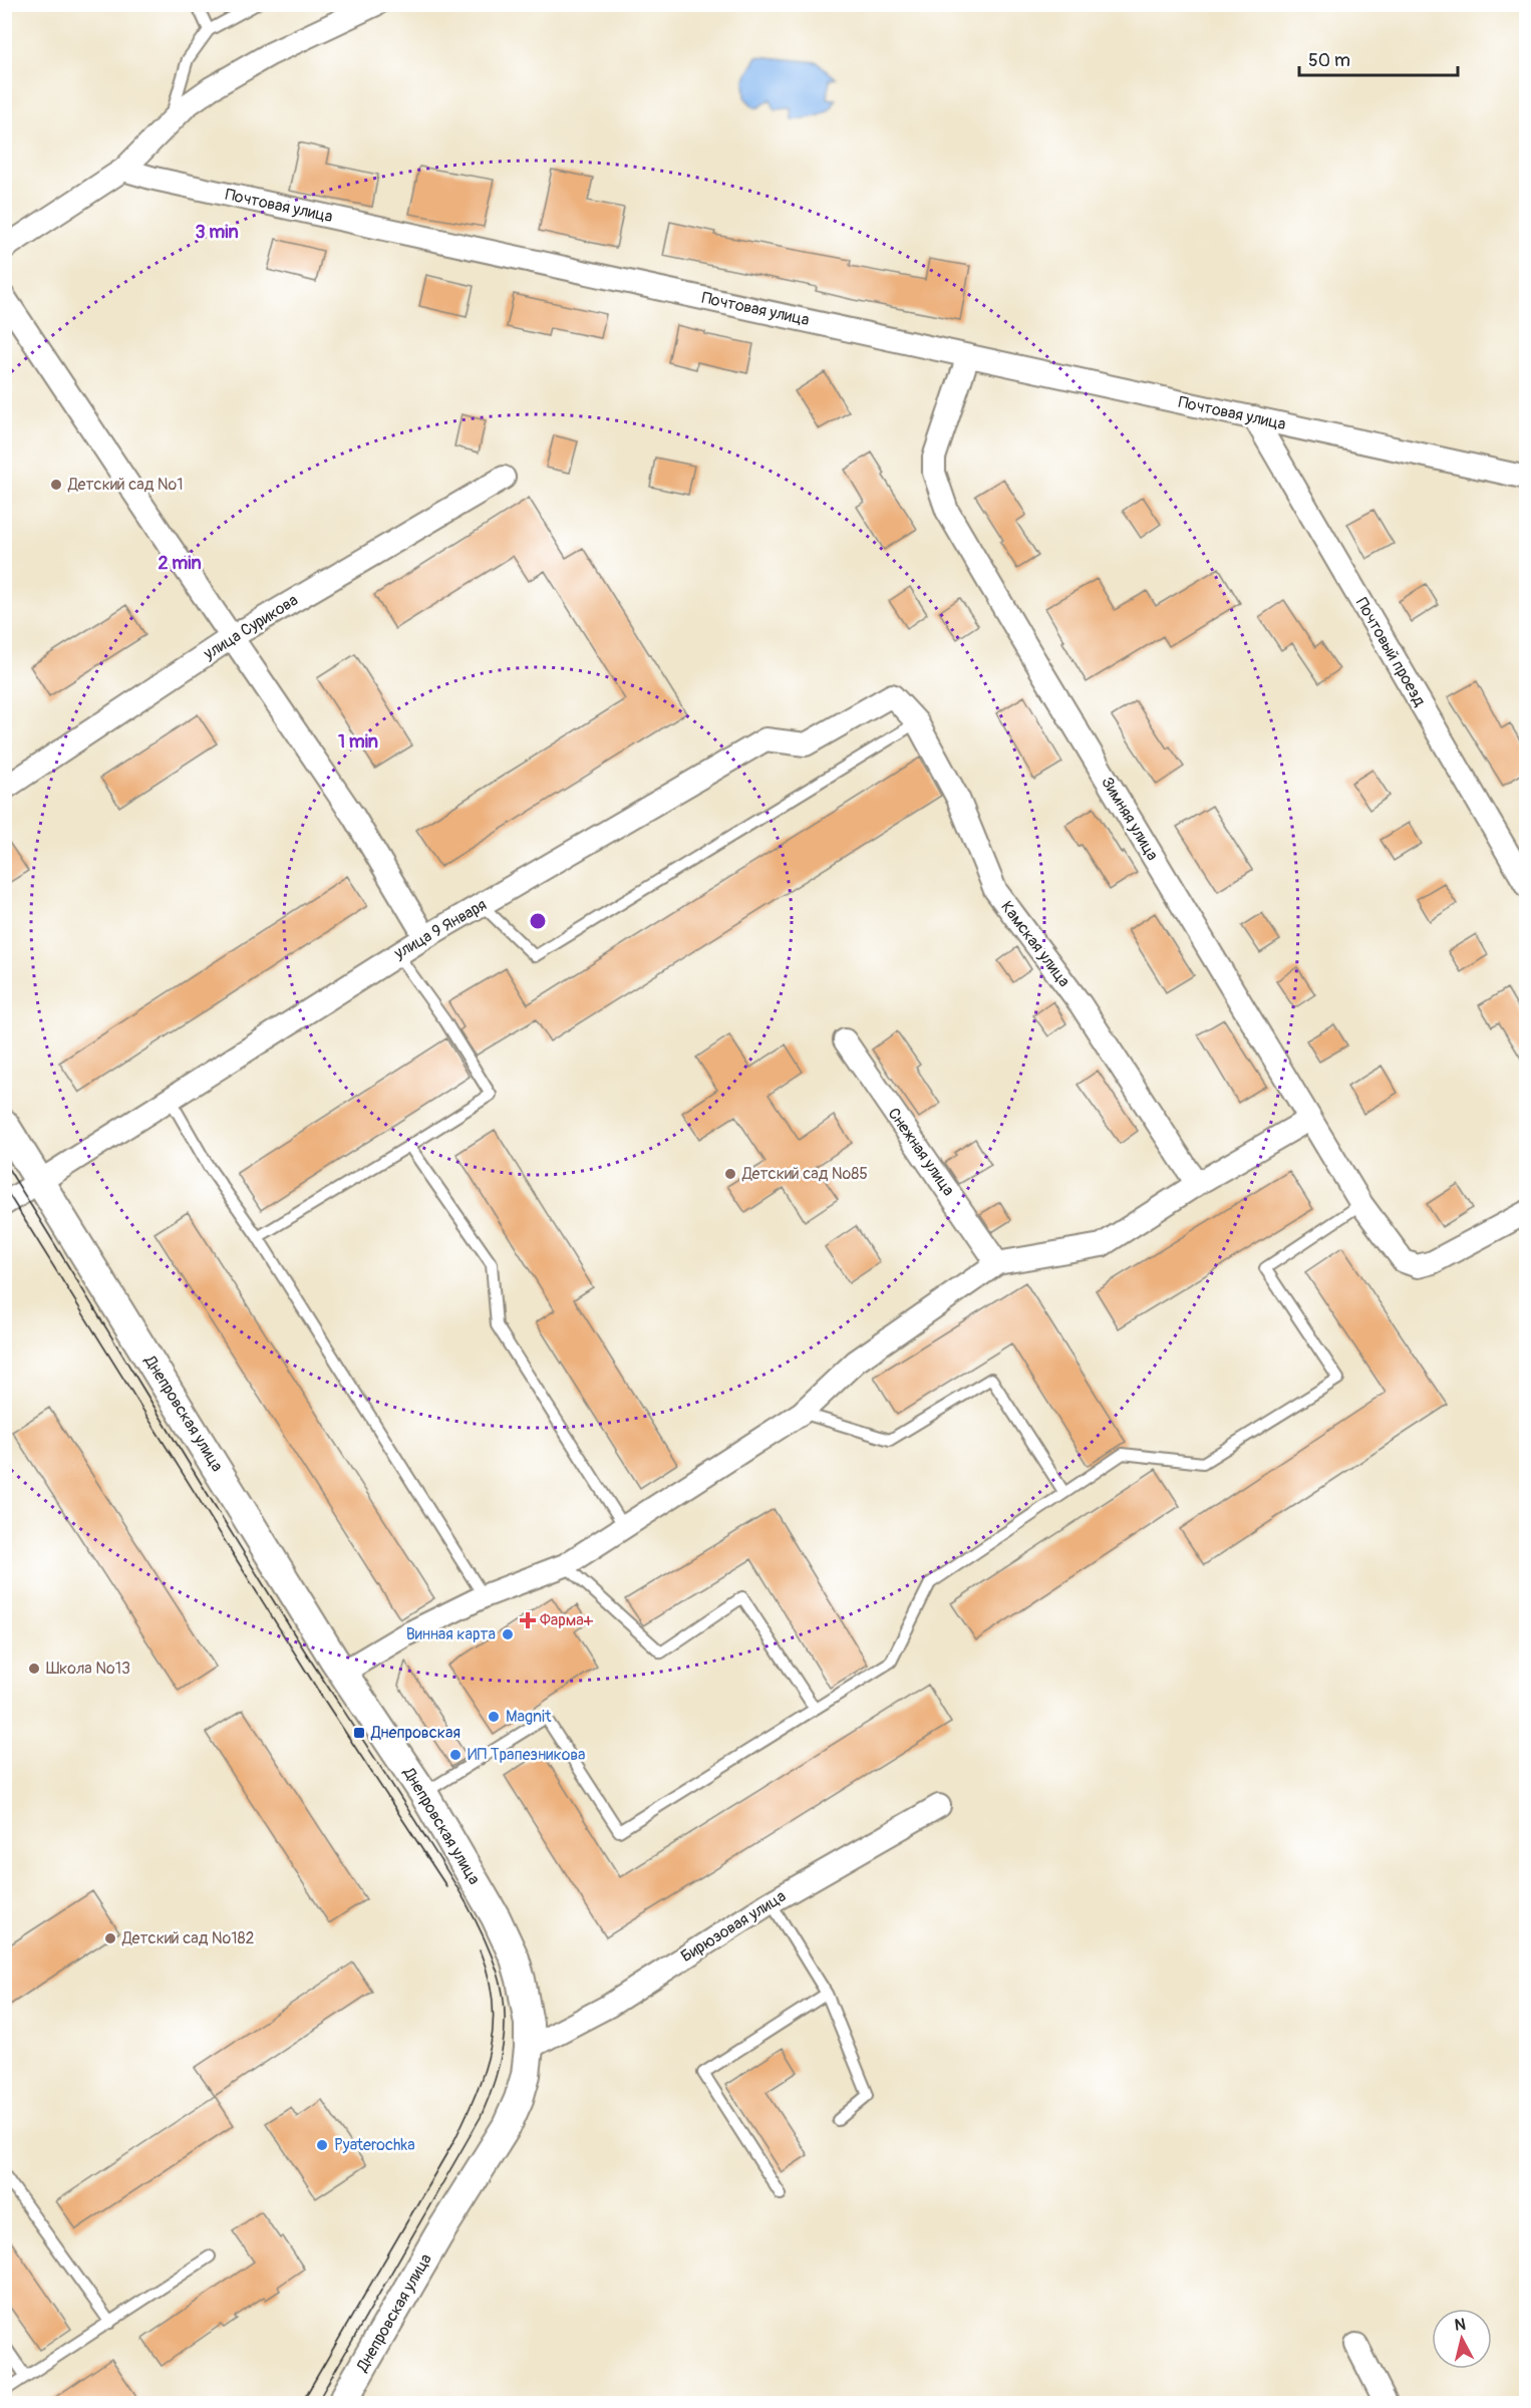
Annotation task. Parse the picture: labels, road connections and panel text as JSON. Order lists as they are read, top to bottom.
{
  "streets": {
    "street": [
      "Почтовая улица",
      "улица Сурикова",
      "Почтовый проезд",
      "Зимняя улица",
      "улица 9 Января",
      "Камская улица",
      "Снежная улица",
      "Днепровская улица",
      "Бирюзовая улица"
    ]
  },
  "crossings": [
    ["Почтовая улица", "Почтовый проезд"],
    ["Почтовая улица", "Зимняя улица"],
    ["улица 9 Января", "Камская улица"],
    ["улица 9 Января", "Днепровская улица"],
    ["Днепровская улица", "Бирюзовая улица"]
  ],
  "places": {
    "other": [
      "Детский сад №1",
      "Детский сад №85",
      "Винная карта",
      "Школа №13",
      "Magnit",
      "ИП Трапезникова",
      "Детский сад №182",
      "Pyaterochka"
    ],
    "health": ["Фарма+"],
    "transit": ["Днепровская"]
  },
  "scale_bar": "50 m",
  "north": "top",
  "rings": ["3 min", "2 min", "1 min"]
}
